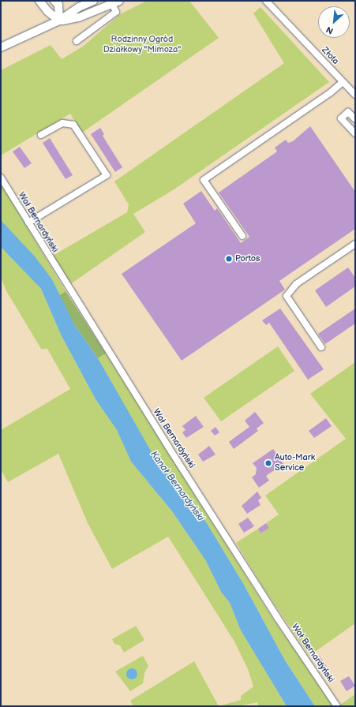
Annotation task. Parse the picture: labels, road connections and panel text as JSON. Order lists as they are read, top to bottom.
{
  "streets": {
    "street": ["Złota", "Wał Bernardyński"]
  },
  "water": ["Kanał Bernardyński"],
  "parks": ["Rodzinny Ogród Działkowy \"Mimoza\""],
  "places": ["Portos", "Auto-Mark Service"],
  "north": "bottom left"
}
